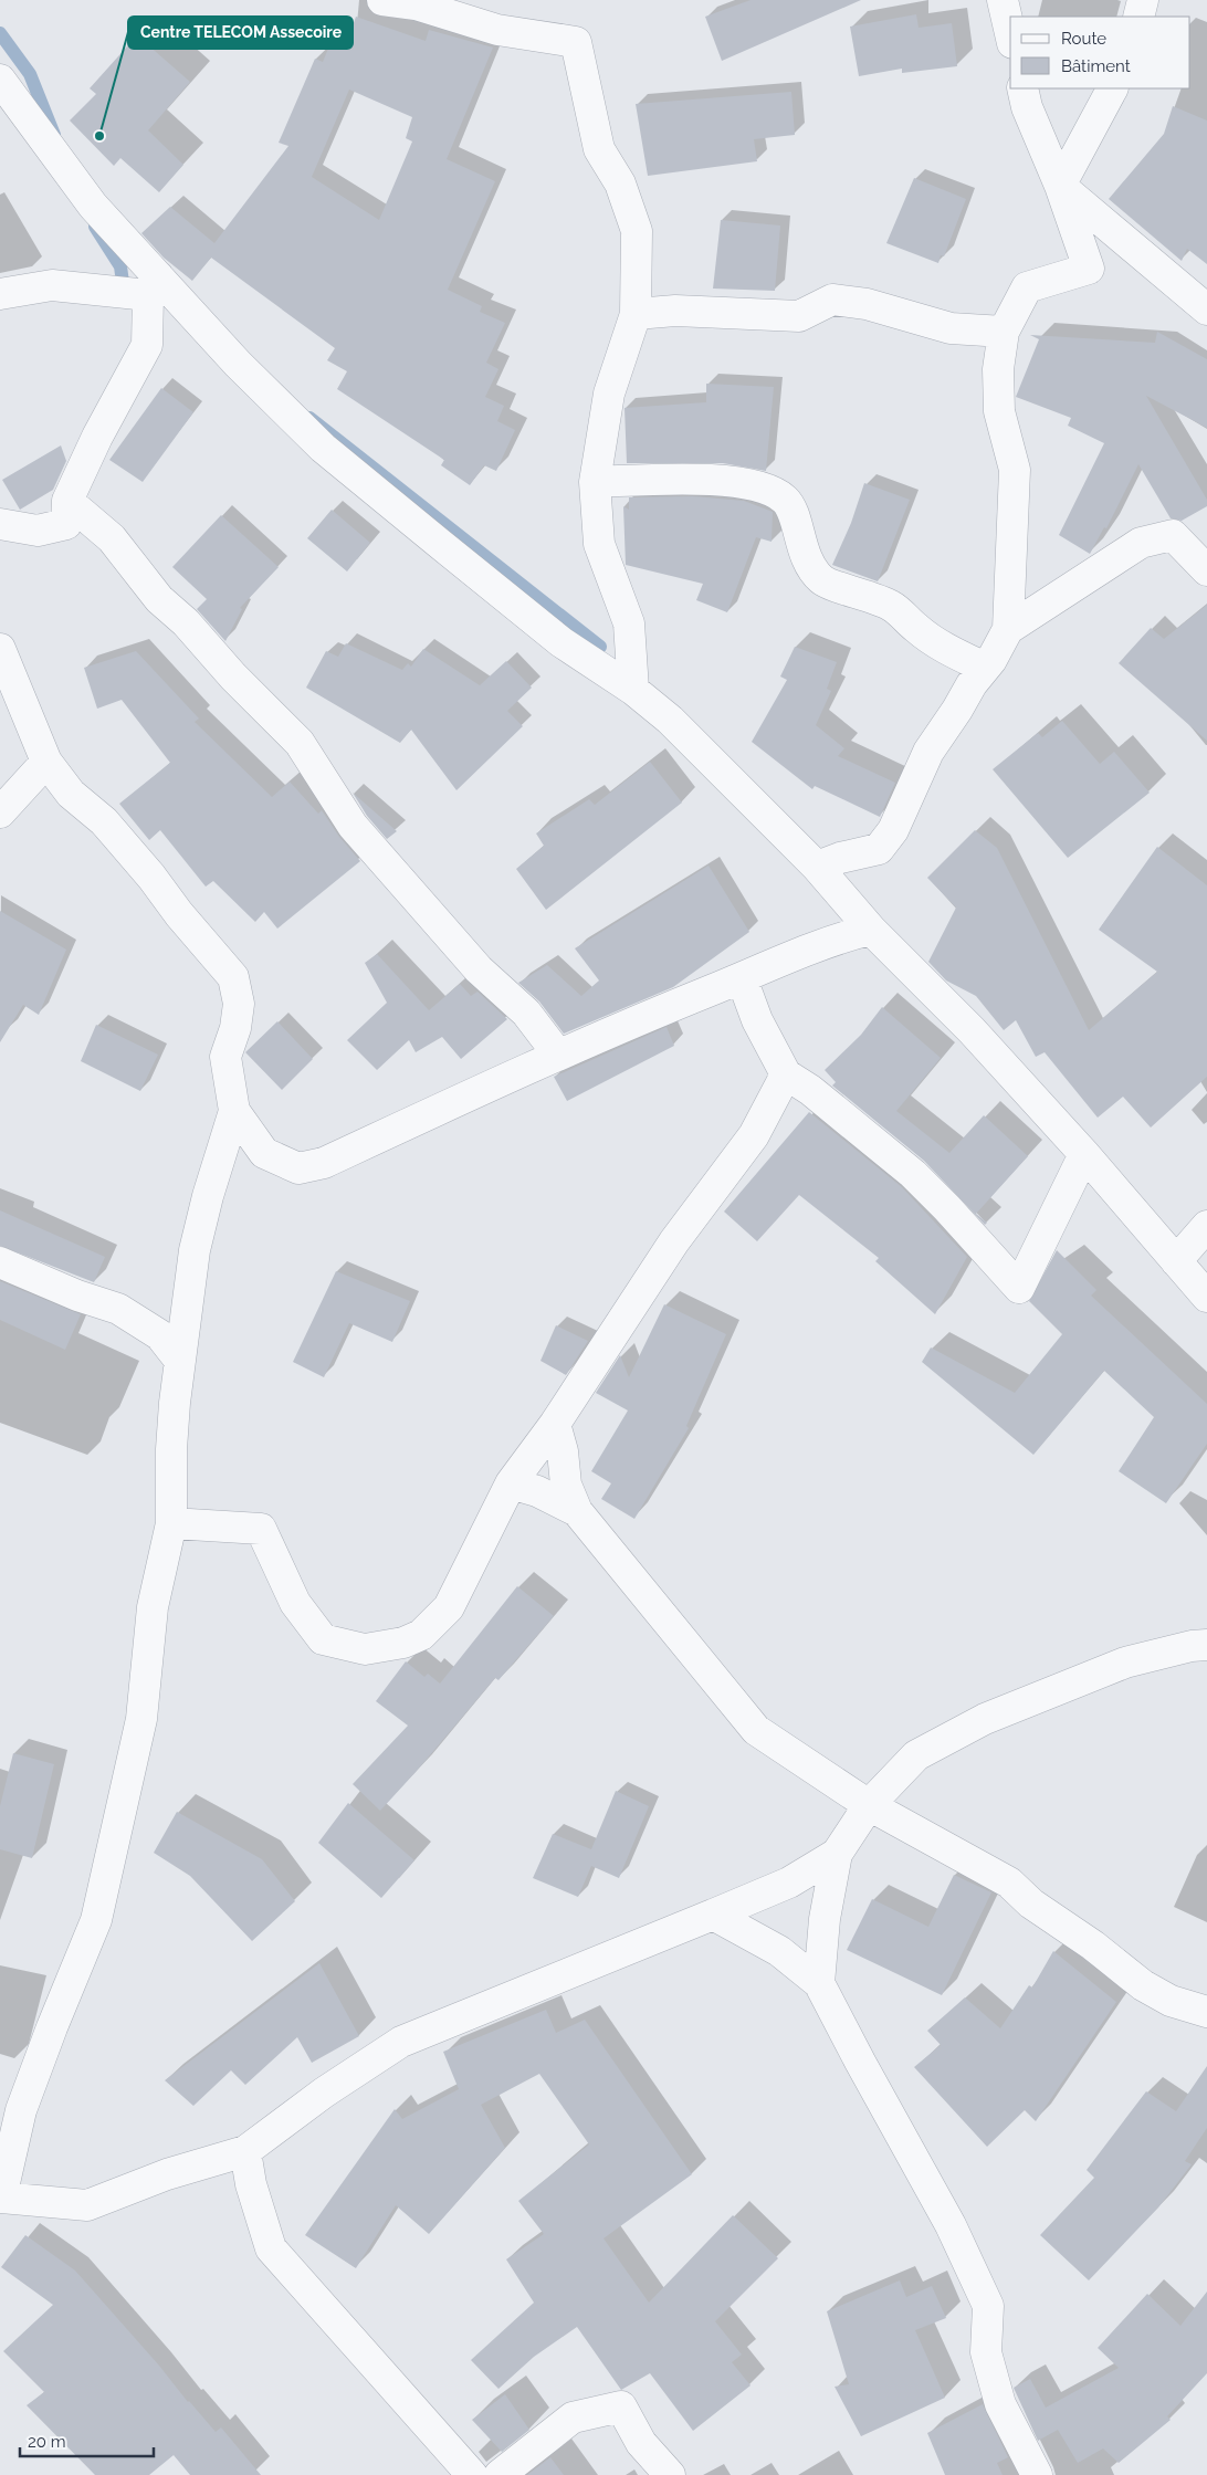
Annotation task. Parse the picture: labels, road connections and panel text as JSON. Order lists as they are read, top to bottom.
{
  "places": ["Centre TELECOM Assecoire"],
  "legend": ["Route", "Bâtiment"],
  "scale_bar": "20 m"
}
